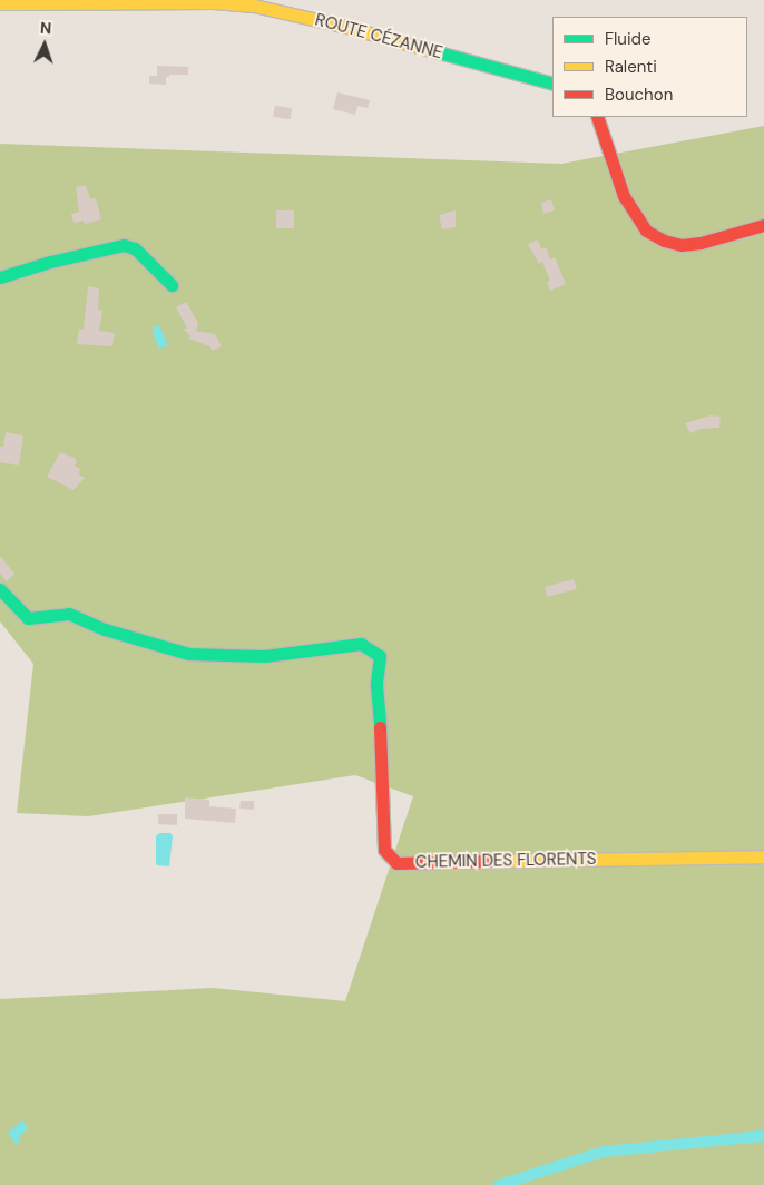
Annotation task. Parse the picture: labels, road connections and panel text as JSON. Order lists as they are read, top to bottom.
{
  "streets": {
    "street": ["ROUTE CÉZANNE", "CHEMIN DES FLORENTS"]
  },
  "legend": ["Fluide", "Ralenti", "Bouchon"],
  "north": "top"
}
